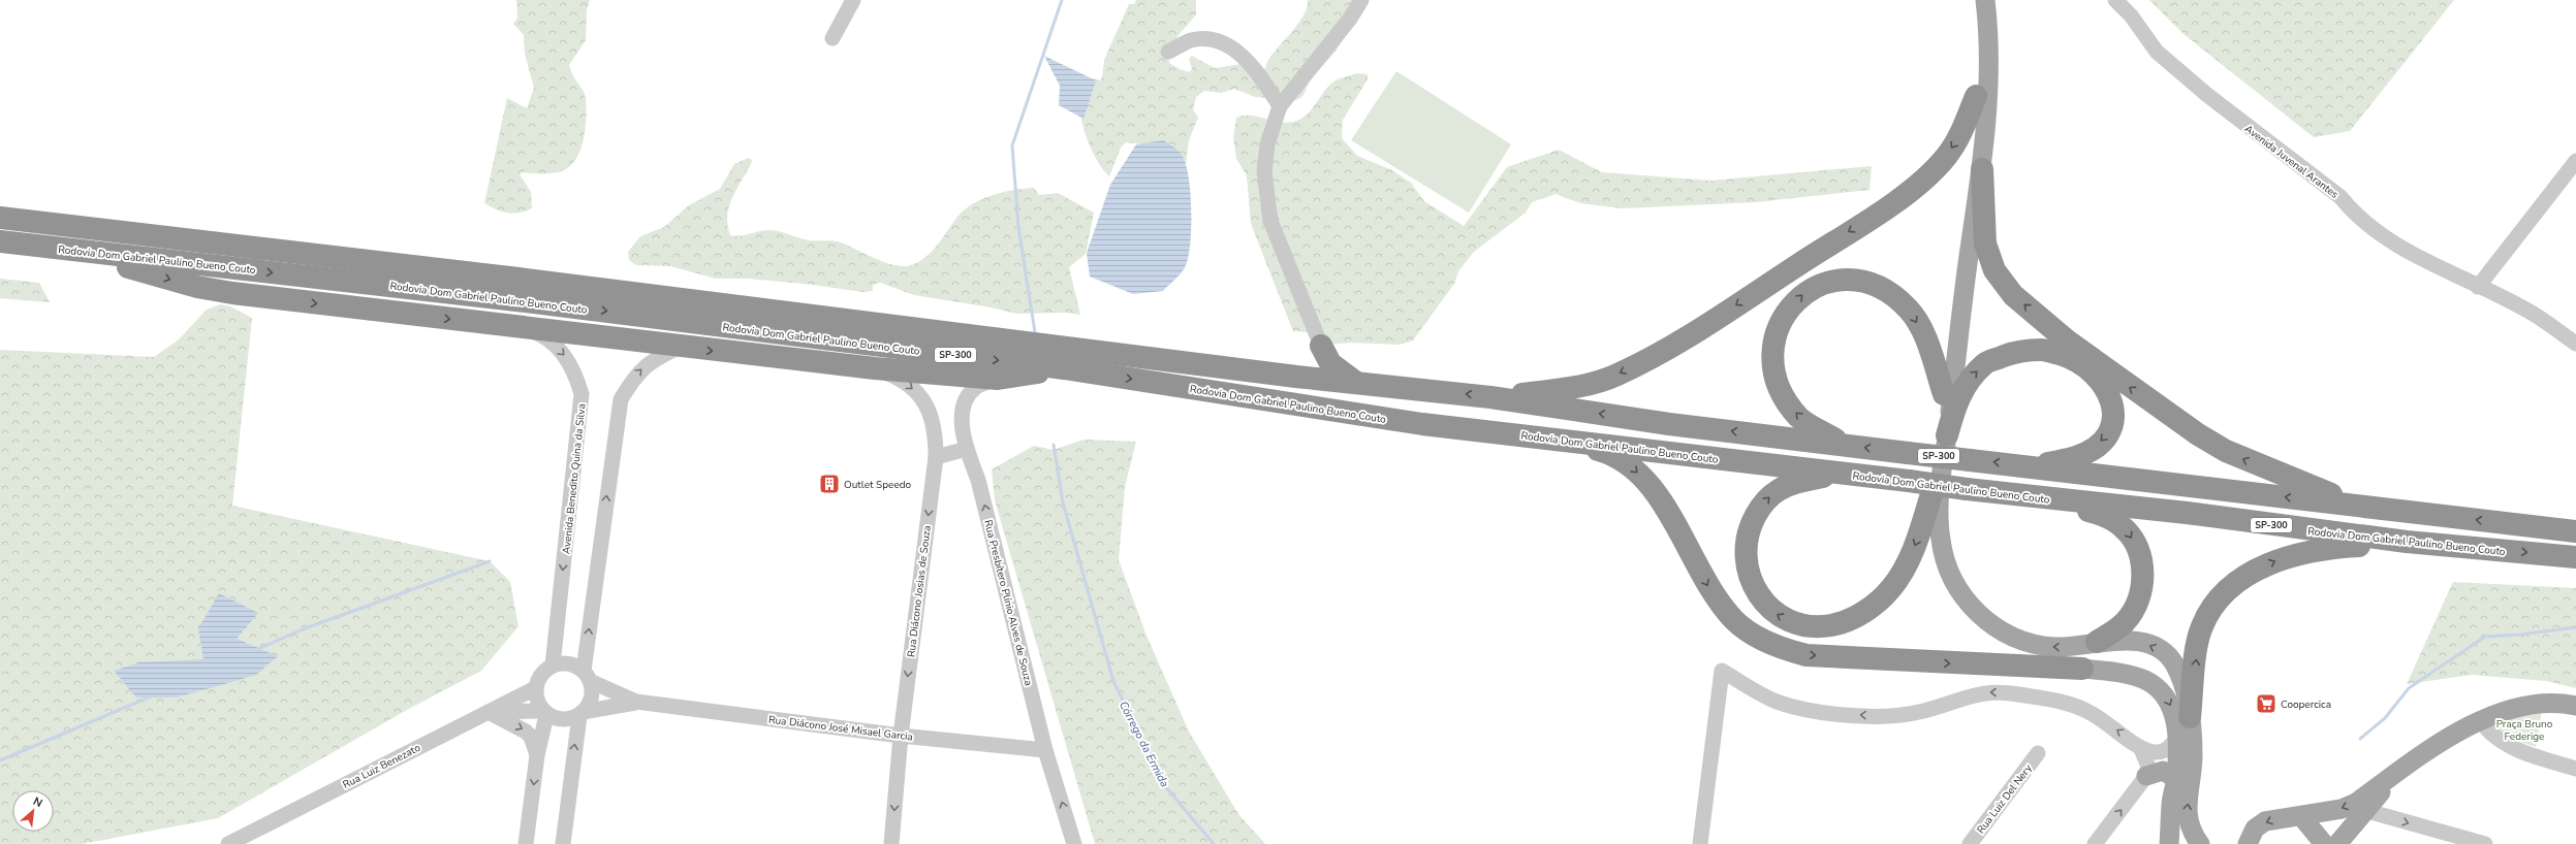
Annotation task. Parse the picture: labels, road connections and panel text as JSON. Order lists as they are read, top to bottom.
{
  "streets": {
    "highway": ["Rodovia Dom Gabriel Paulino Bueno Couto", "SP-300"],
    "street": [
      "Avenida Juvenal Arantes",
      "Avenida Benedito Quina da Silva",
      "Rua Diácono Josias de Souza",
      "Rua Presbítero Plínio Alves de Souza",
      "Rua Diácono José Misael Garcia",
      "Rua Luiz Benezato",
      "Rua Luiz Del Nery"
    ]
  },
  "crossings": [
    ["Avenida Benedito Quina da Silva", "Rua Luiz Benezato"],
    ["Rua Diácono Josias de Souza", "Rua Diácono José Misael Garcia"],
    ["Rua Presbítero Plínio Alves de Souza", "Rua Diácono José Misael Garcia"]
  ],
  "one_way": ["Avenida Benedito Quina da Silva", "Rua Diácono Josias de Souza", "Rua Presbítero Plínio Alves de Souza"],
  "water": ["Córrego da Ermida"],
  "parks": ["Praça Bruno Federige"],
  "places": {
    "building": ["Outlet Speedo"],
    "supermarket": ["Coopercica"]
  },
  "north": "top right"
}
